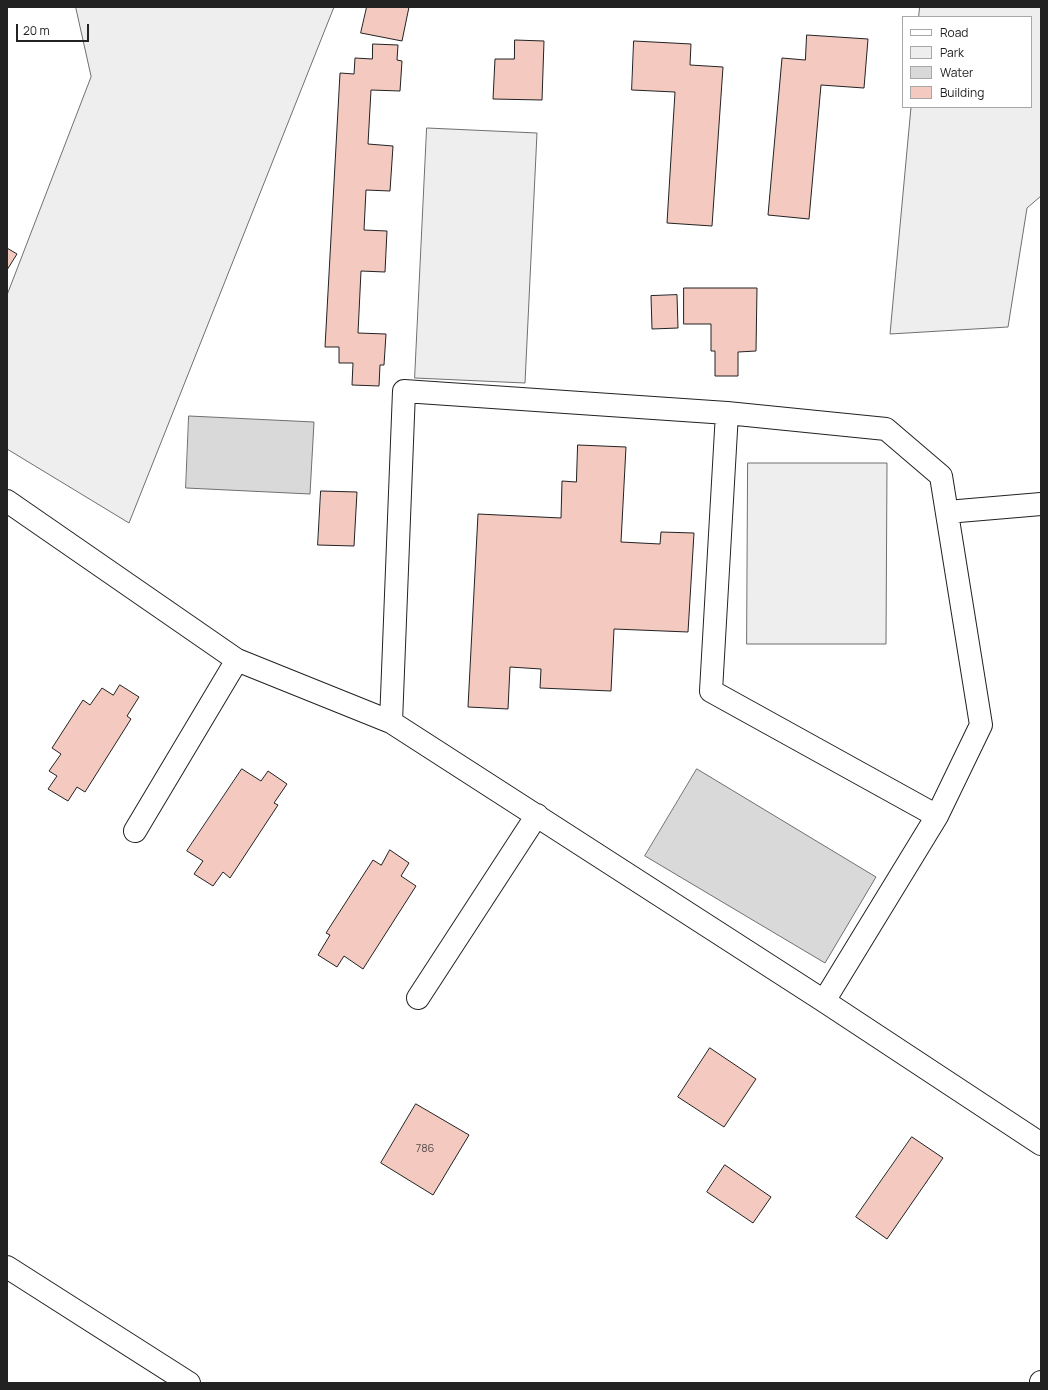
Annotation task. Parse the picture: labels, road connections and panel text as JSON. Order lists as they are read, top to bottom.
{
  "house_numbers": ["786"],
  "legend": [
    "Road",
    "Park",
    "Water",
    "Building"
  ],
  "scale_bar": "20 m"
}
